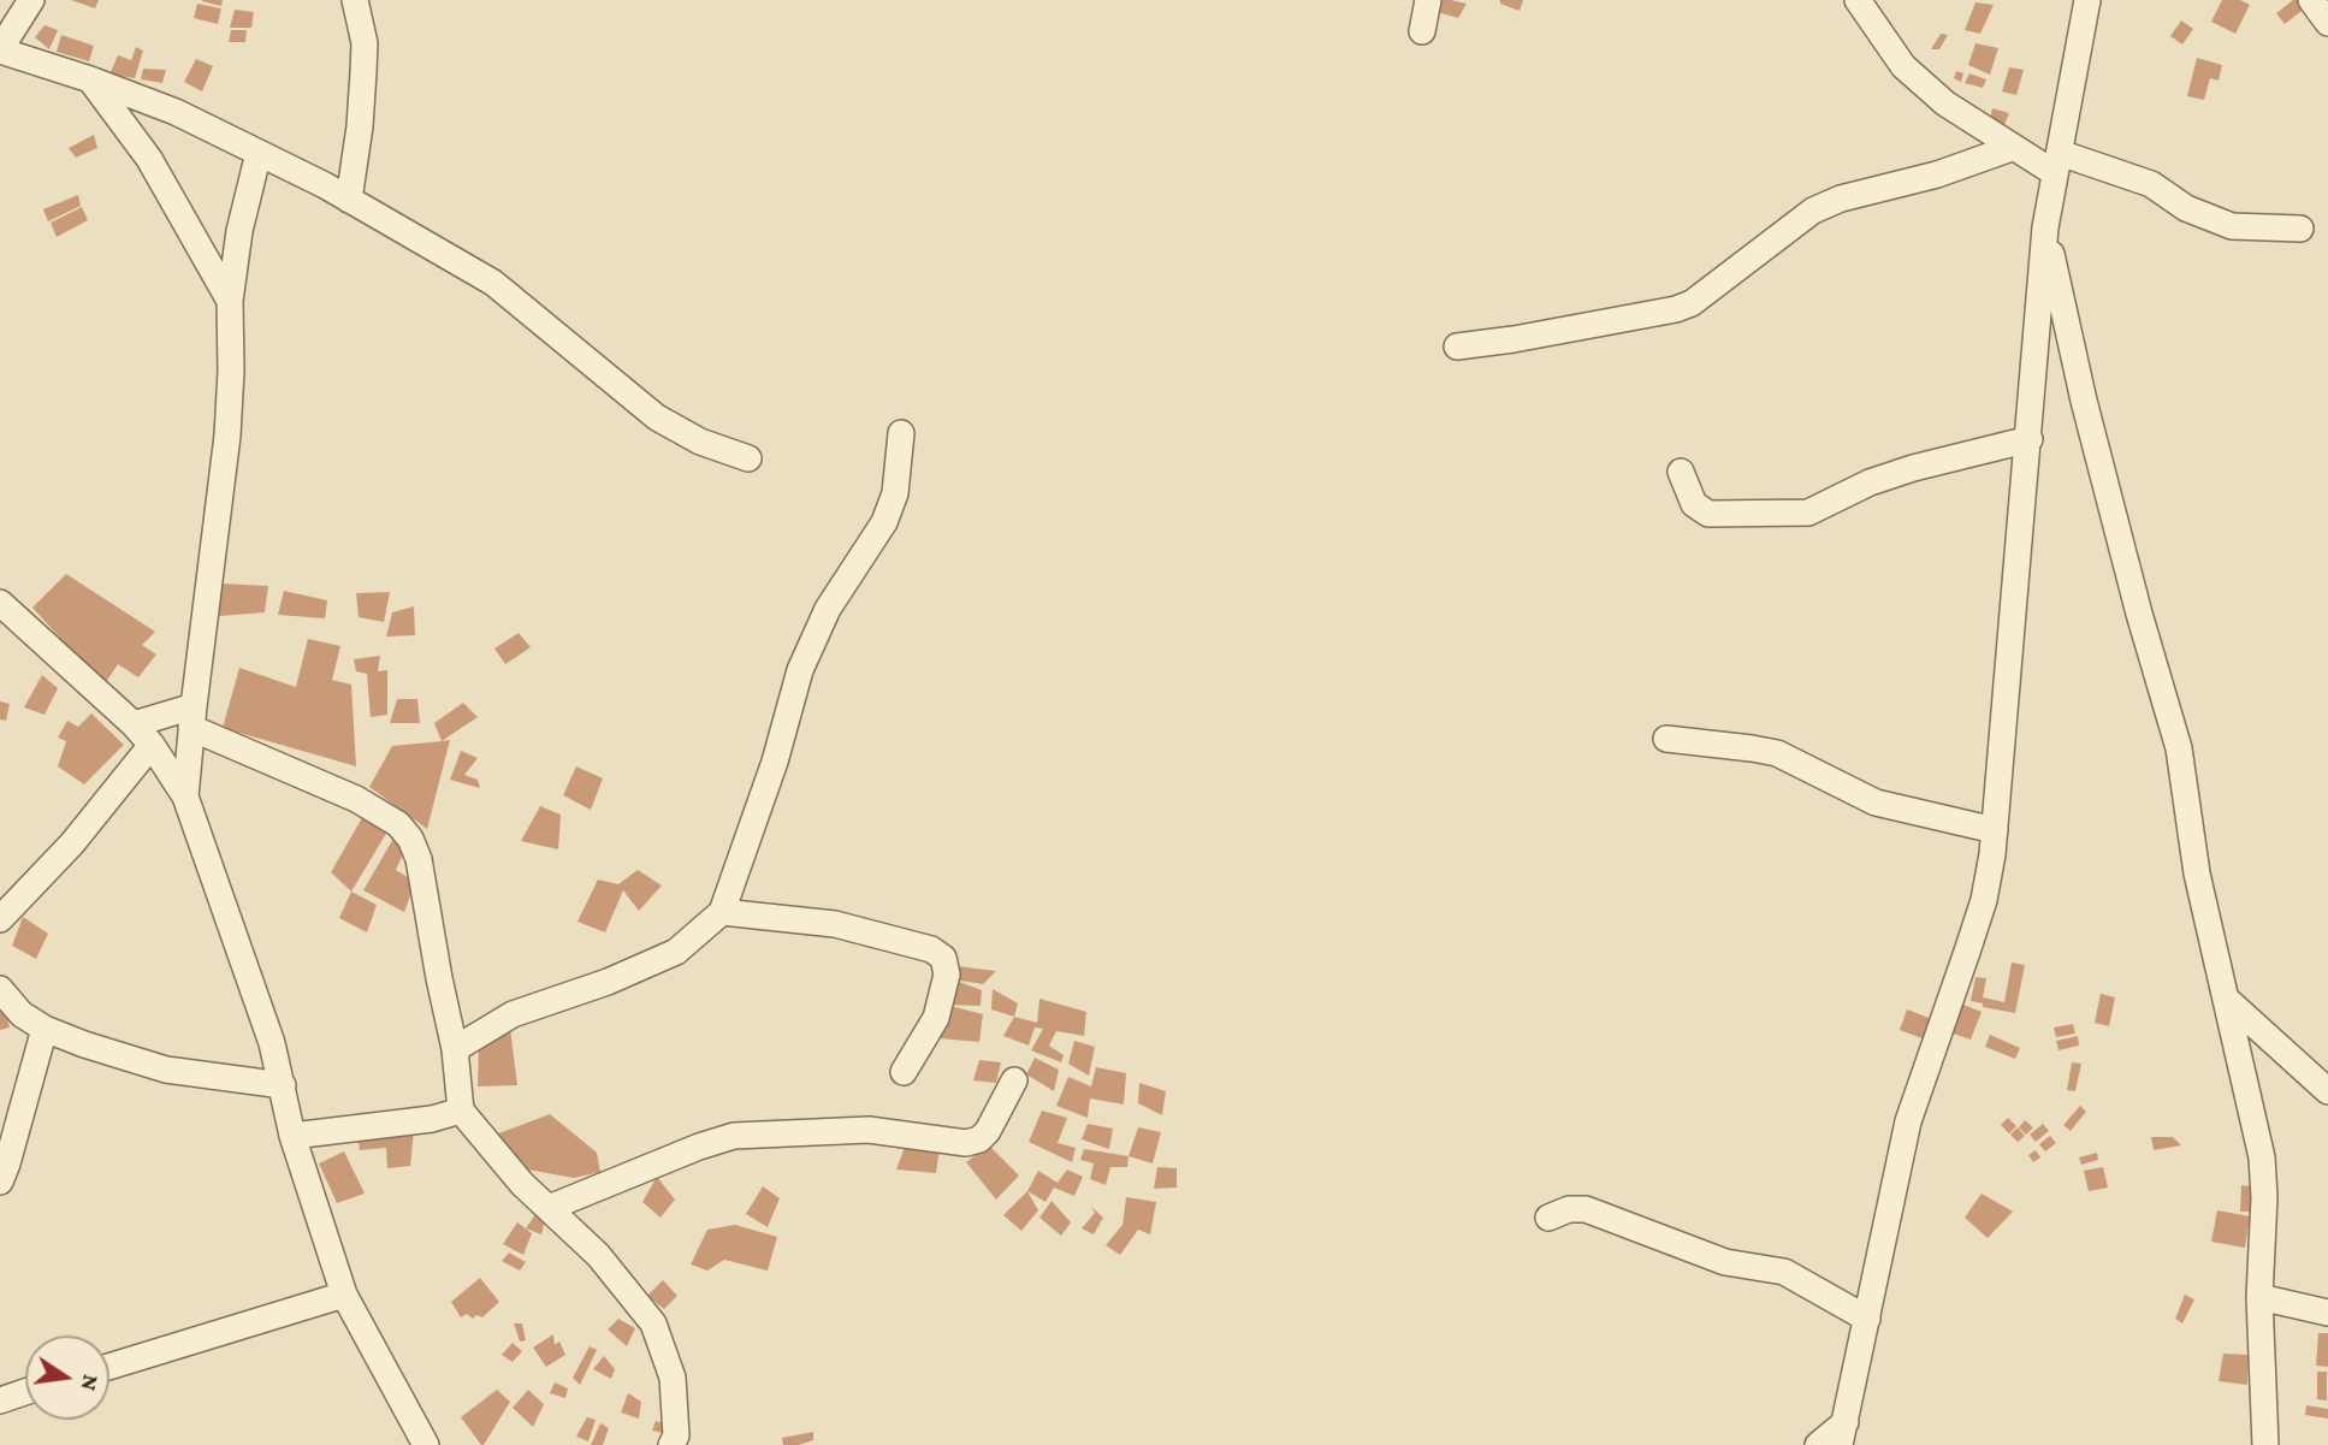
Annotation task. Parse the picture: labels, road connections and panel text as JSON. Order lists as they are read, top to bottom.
{
  "north": "right"
}
